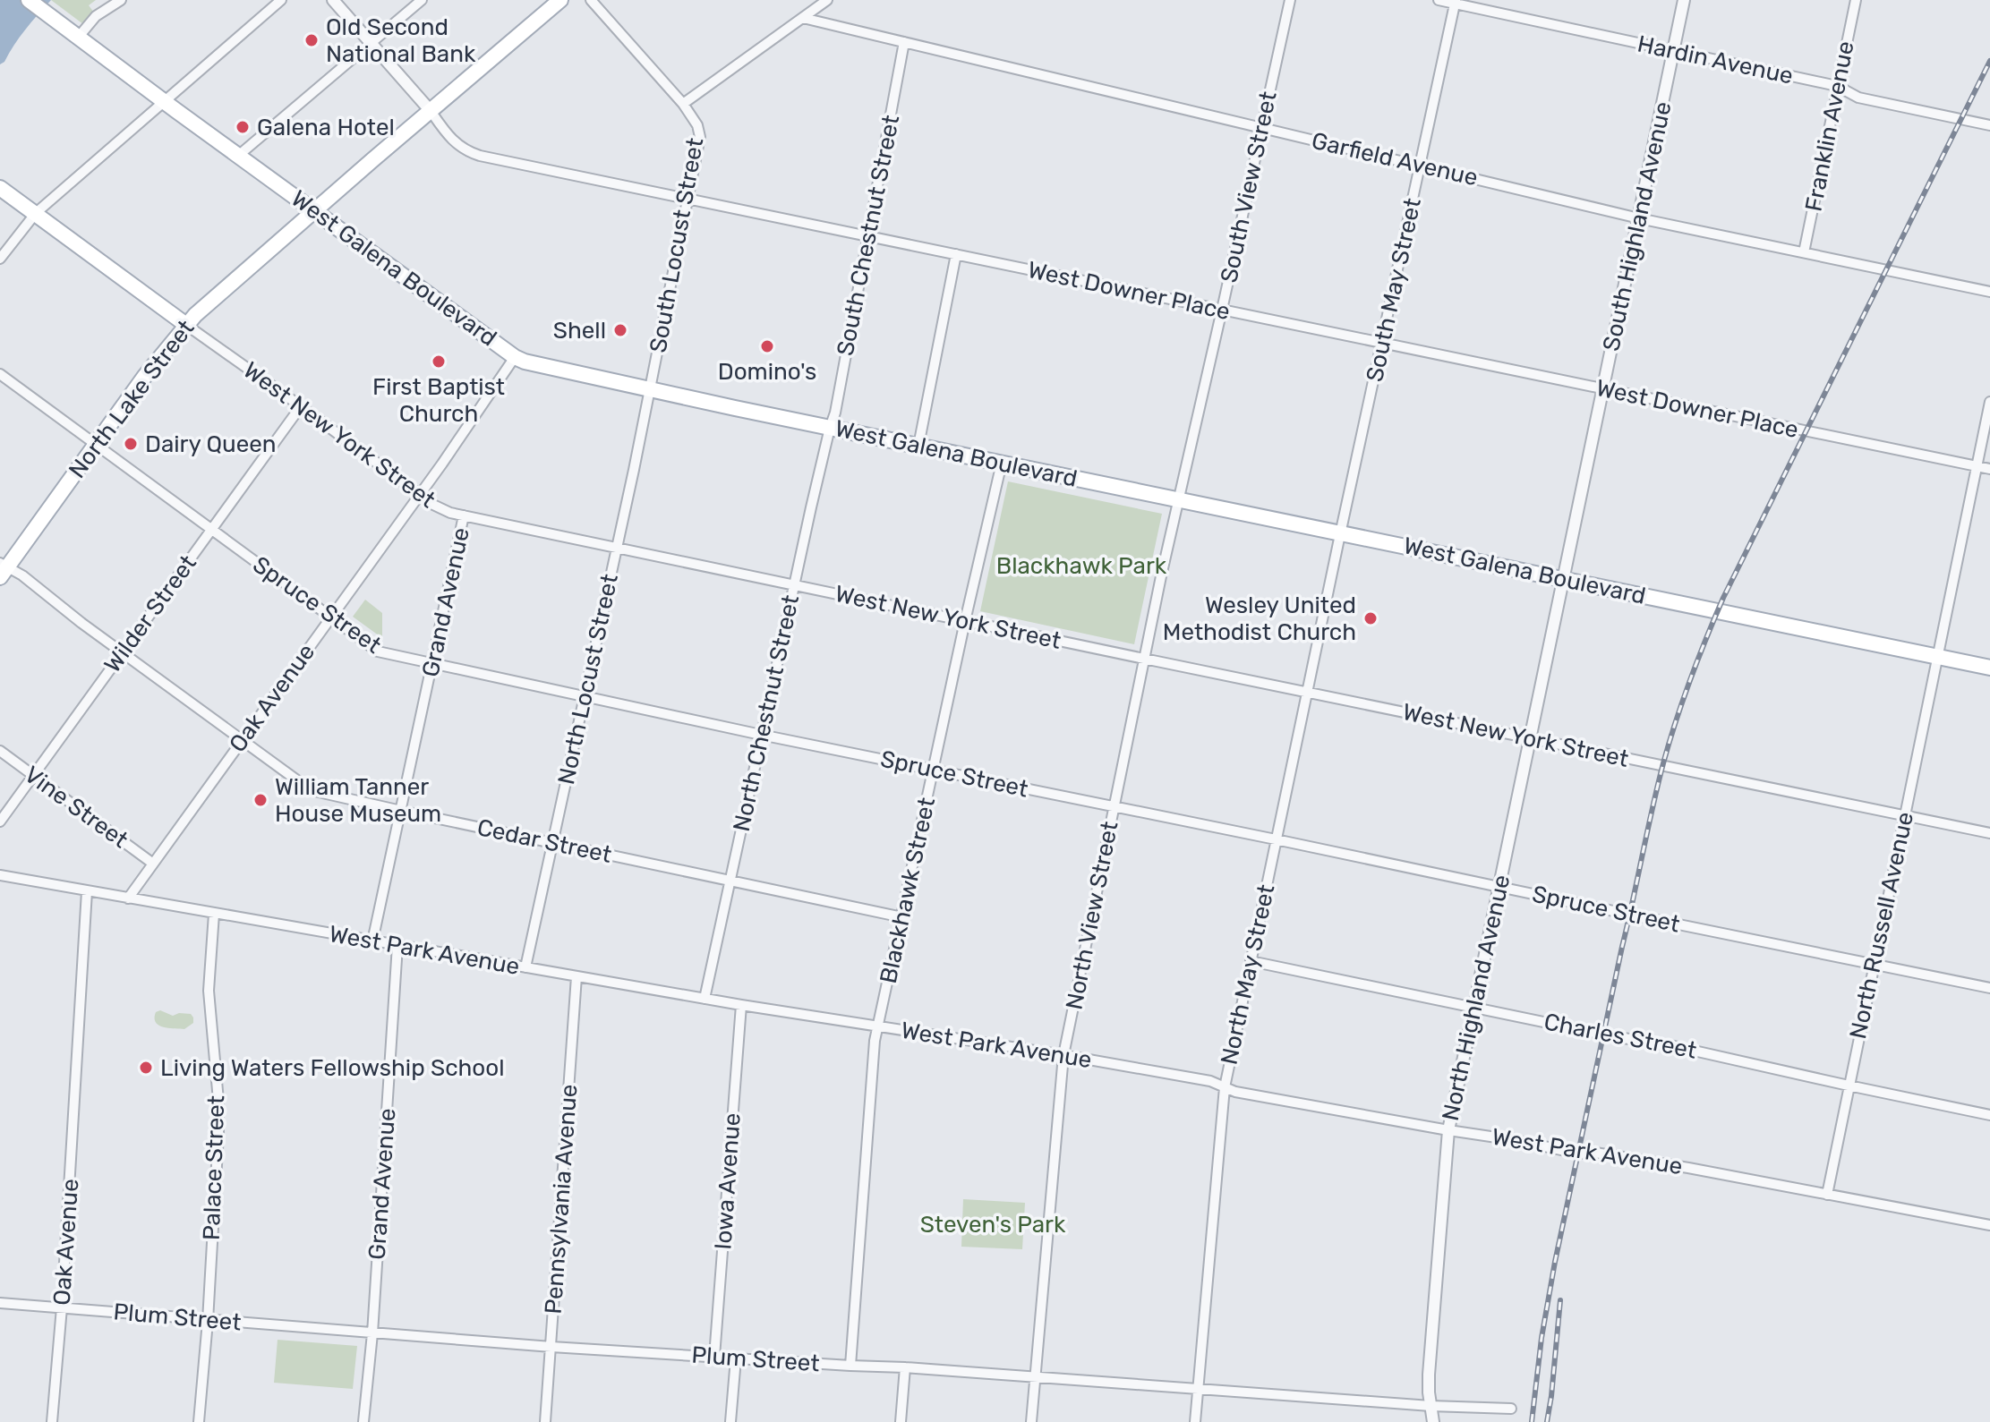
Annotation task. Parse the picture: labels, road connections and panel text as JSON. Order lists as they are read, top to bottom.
{
  "streets": {
    "main road": ["West Galena Boulevard", "North Lake Street", "West New York Street"],
    "street": [
      "Hardin Avenue",
      "Franklin Avenue",
      "Garfield Avenue",
      "South View Street",
      "South Highland Avenue",
      "South Chestnut Street",
      "South Locust Street",
      "South May Street",
      "West Downer Place",
      "Grand Avenue",
      "Spruce Street",
      "Wilder Street",
      "North Locust Street",
      "Oak Avenue",
      "North Chestnut Street",
      "Vine Street",
      "Cedar Street",
      "Blackhawk Street",
      "North View Street",
      "North Russell Avenue",
      "West Park Avenue",
      "North May Street",
      "North Highland Avenue",
      "Charles Street",
      "Palace Street",
      "Iowa Avenue",
      "Pennsylvania Avenue",
      "Plum Street"
    ]
  },
  "crossings": [
    ["Hardin Avenue", "Franklin Avenue"],
    ["Hardin Avenue", "South Highland Avenue"],
    ["Hardin Avenue", "South May Street"],
    ["Franklin Avenue", "Garfield Avenue"],
    ["Garfield Avenue", "South View Street"],
    ["Garfield Avenue", "South Highland Avenue"],
    ["Garfield Avenue", "South Chestnut Street"],
    ["Garfield Avenue", "South May Street"],
    ["South View Street", "West Galena Boulevard"],
    ["South View Street", "West Downer Place"],
    ["South View Street", "North View Street"],
    ["South Highland Avenue", "West Galena Boulevard"],
    ["South Highland Avenue", "West Downer Place"],
    ["South Highland Avenue", "North Highland Avenue"],
    ["South Chestnut Street", "West Galena Boulevard"],
    ["South Chestnut Street", "West Downer Place"],
    ["South Chestnut Street", "North Chestnut Street"],
    ["South Locust Street", "West Galena Boulevard"],
    ["South Locust Street", "West Downer Place"],
    ["South Locust Street", "North Locust Street"],
    ["West Galena Boulevard", "South May Street"],
    ["West Galena Boulevard", "North Lake Street"],
    ["West Galena Boulevard", "North Locust Street"],
    ["West Galena Boulevard", "Oak Avenue"],
    ["West Galena Boulevard", "North Chestnut Street"],
    ["West Galena Boulevard", "Blackhawk Street"],
    ["West Galena Boulevard", "North View Street"],
    ["West Galena Boulevard", "North Russell Avenue"],
    ["West Galena Boulevard", "North May Street"],
    ["West Galena Boulevard", "North Highland Avenue"],
    ["South May Street", "West Downer Place"],
    ["South May Street", "North May Street"],
    ["West Downer Place", "North Lake Street"],
    ["West Downer Place", "North Russell Avenue"],
    ["North Lake Street", "West New York Street"],
    ["North Lake Street", "Spruce Street"],
    ["North Lake Street", "Cedar Street"],
    ["West New York Street", "Grand Avenue"],
    ["West New York Street", "Wilder Street"],
    ["West New York Street", "North Locust Street"],
    ["West New York Street", "Oak Avenue"],
    ["West New York Street", "North Chestnut Street"],
    ["West New York Street", "Blackhawk Street"],
    ["West New York Street", "North View Street"],
    ["West New York Street", "North Russell Avenue"],
    ["West New York Street", "North May Street"],
    ["West New York Street", "North Highland Avenue"],
    ["Grand Avenue", "Spruce Street"],
    ["Grand Avenue", "Cedar Street"],
    ["Grand Avenue", "West Park Avenue"],
    ["Grand Avenue", "Plum Street"],
    ["Spruce Street", "Wilder Street"],
    ["Spruce Street", "North Locust Street"],
    ["Spruce Street", "Oak Avenue"],
    ["Spruce Street", "North Chestnut Street"],
    ["Spruce Street", "Blackhawk Street"],
    ["Spruce Street", "North View Street"],
    ["Spruce Street", "North Russell Avenue"],
    ["Spruce Street", "North May Street"],
    ["Spruce Street", "North Highland Avenue"],
    ["Wilder Street", "Vine Street"],
    ["Wilder Street", "Cedar Street"],
    ["North Locust Street", "Cedar Street"],
    ["North Locust Street", "West Park Avenue"],
    ["Oak Avenue", "Vine Street"],
    ["Oak Avenue", "Cedar Street"],
    ["Oak Avenue", "West Park Avenue"],
    ["Oak Avenue", "Plum Street"],
    ["North Chestnut Street", "Cedar Street"],
    ["North Chestnut Street", "West Park Avenue"],
    ["Cedar Street", "Blackhawk Street"],
    ["Blackhawk Street", "West Park Avenue"],
    ["Blackhawk Street", "Plum Street"],
    ["North View Street", "West Park Avenue"],
    ["North View Street", "Plum Street"],
    ["North Russell Avenue", "West Park Avenue"],
    ["North Russell Avenue", "Charles Street"],
    ["West Park Avenue", "North May Street"],
    ["West Park Avenue", "North Highland Avenue"],
    ["West Park Avenue", "Palace Street"],
    ["West Park Avenue", "Iowa Avenue"],
    ["West Park Avenue", "Pennsylvania Avenue"],
    ["North May Street", "Charles Street"],
    ["North May Street", "Plum Street"],
    ["North Highland Avenue", "Charles Street"],
    ["North Highland Avenue", "Plum Street"],
    ["Palace Street", "Plum Street"],
    ["Iowa Avenue", "Plum Street"],
    ["Pennsylvania Avenue", "Plum Street"]
  ],
  "parks": ["Blackhawk Park", "Steven's Park"],
  "places": [
    "Old Second National Bank",
    "Galena Hotel",
    "Shell",
    "Domino's",
    "First Baptist Church",
    "Dairy Queen",
    "Wesley United Methodist Church",
    "William Tanner House Museum",
    "Living Waters Fellowship School"
  ]
}
